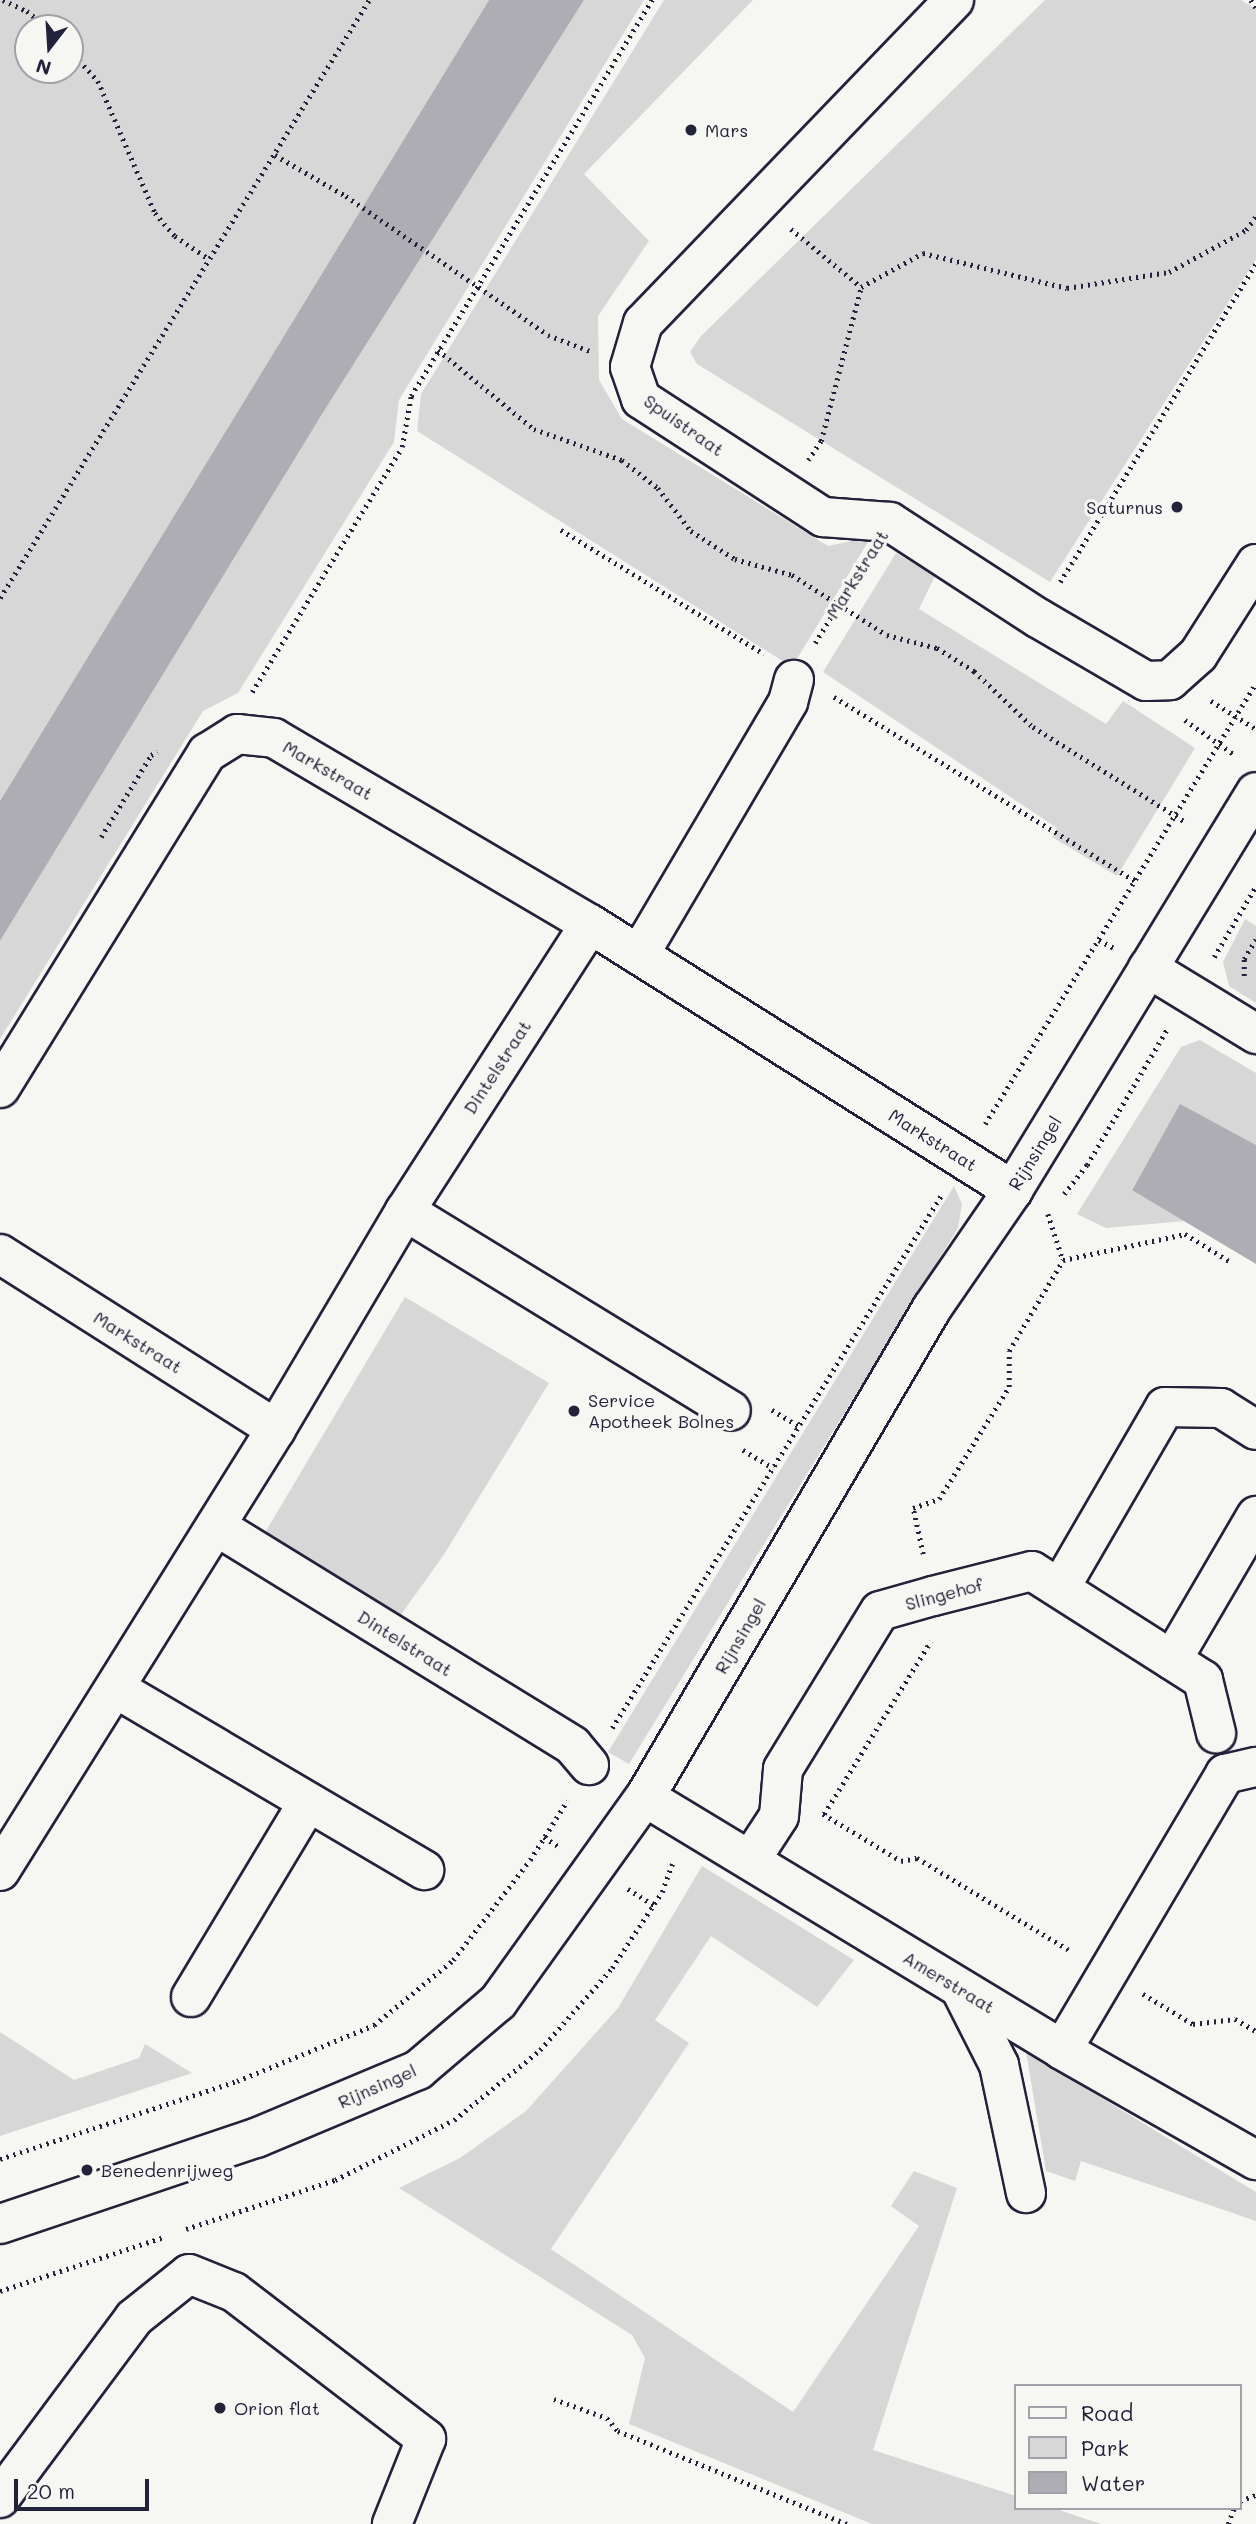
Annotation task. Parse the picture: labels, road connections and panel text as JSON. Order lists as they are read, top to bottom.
{
  "streets": {
    "street": [
      "Spuistraat",
      "Markstraat",
      "Dintelstraat",
      "Rijnsingel",
      "Slingehof",
      "Amerstraat"
    ]
  },
  "crossings": [
    ["Spuistraat", "Markstraat"],
    ["Markstraat", "Dintelstraat"],
    ["Markstraat", "Rijnsingel"],
    ["Rijnsingel", "Amerstraat"],
    ["Slingehof", "Amerstraat"]
  ],
  "places": [
    "Mars",
    "Saturnus",
    "Service Apotheek Bolnes",
    "Benedenrijweg",
    "Orion flat"
  ],
  "legend": ["Road", "Park", "Water"],
  "scale_bar": "20 m",
  "north": "bottom"
}
